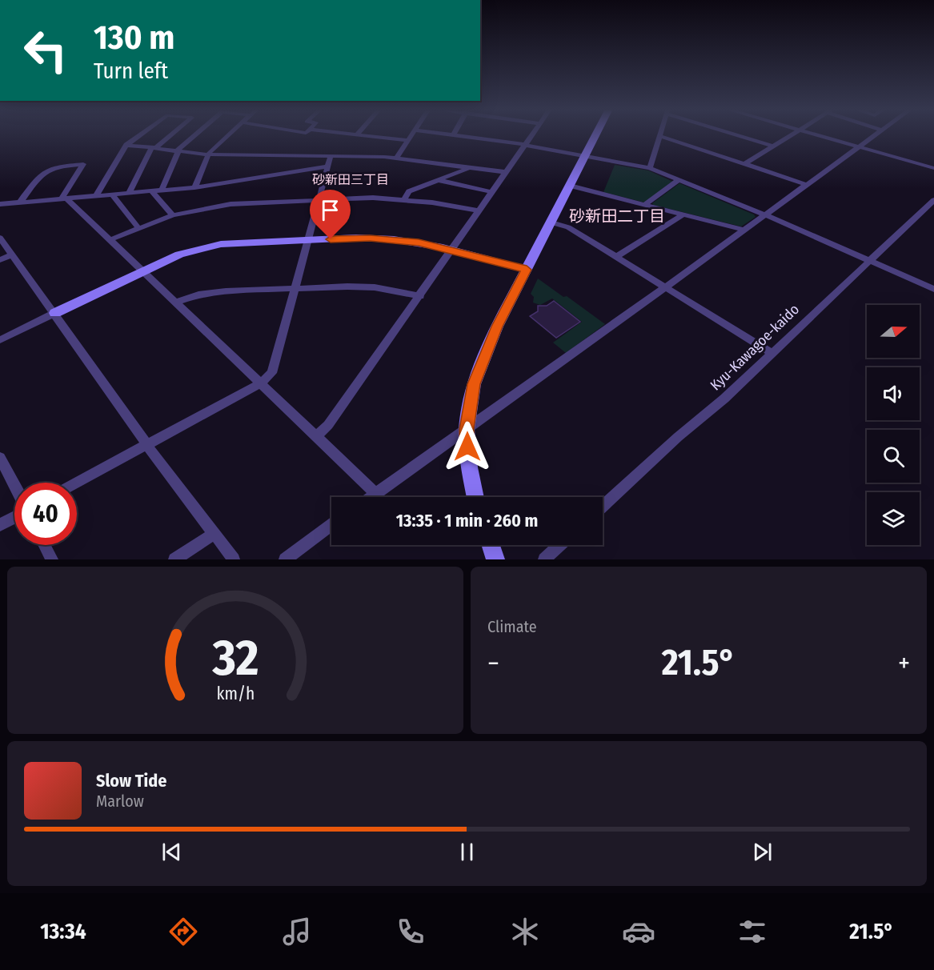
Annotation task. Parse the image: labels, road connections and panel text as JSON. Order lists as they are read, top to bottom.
{
  "streets": {
    "street": ["Kyu-Kawagoe-kaido"]
  },
  "districts": ["砂新田三丁目", "砂新田二丁目"],
  "north": "right",
  "page": {
    "turn": ["130 m", "Turn left"],
    "limit": "40",
    "trip": "13:35 · 1 min · 260 m",
    "tile": "Climate",
    "heat": ["−", "21.5°", "+"],
    "song": ["Slow Tide", "Marlow"],
    "tabs": ["13:34", "21.5°"],
    "gauge": ["32", "km/h"]
  }
}
